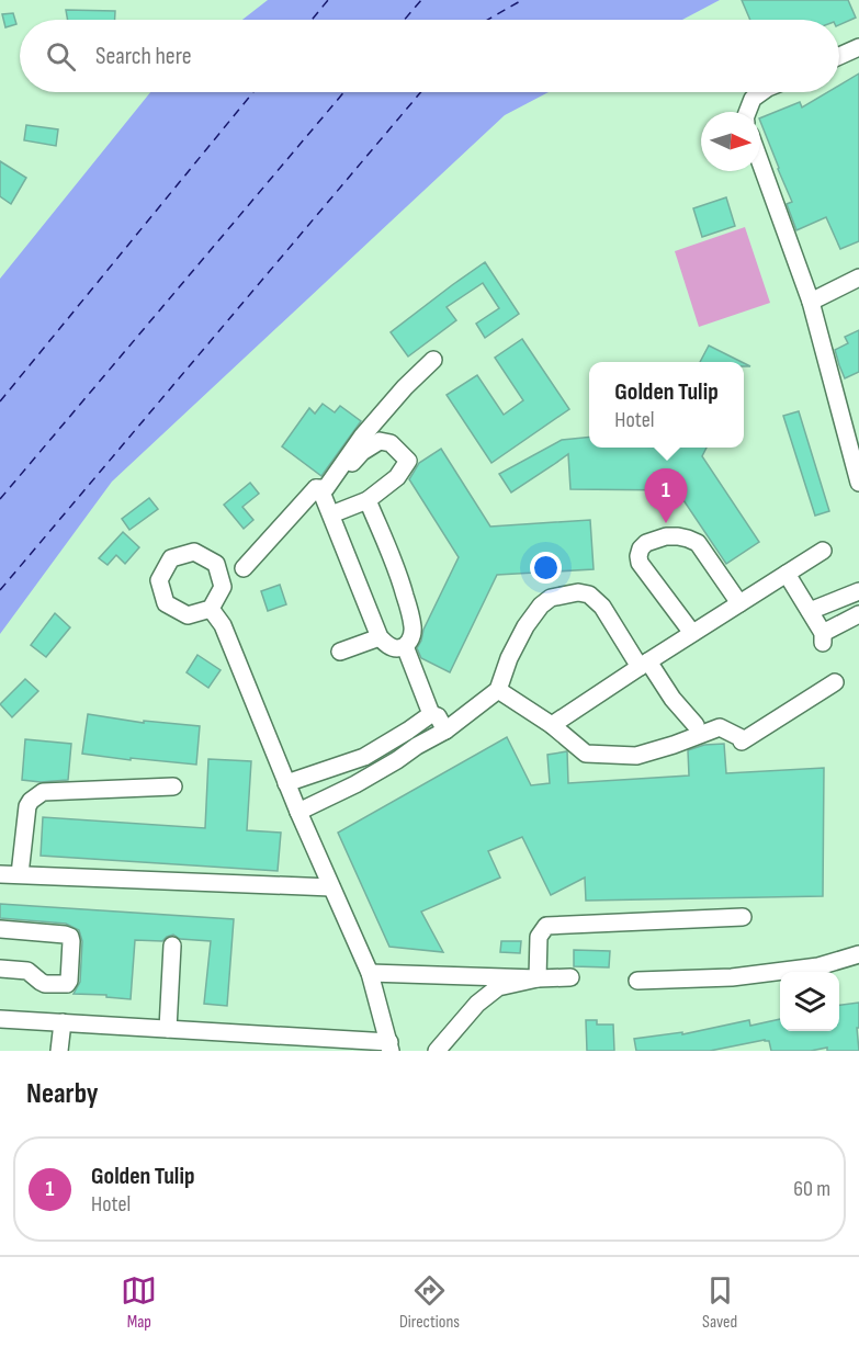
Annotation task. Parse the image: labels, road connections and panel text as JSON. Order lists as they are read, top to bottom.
{
  "north": "right",
  "page": {
    "search": "Search here",
    "popup": ["Golden Tulip", "Hotel"],
    "pins": "1",
    "heading": "Nearby",
    "list": [
      {
        "mark": "1",
        "name": "Golden Tulip",
        "note": "Hotel",
        "value": "60 m"
      }
    ],
    "nav": ["Map", "Directions", "Saved"]
  }
}
